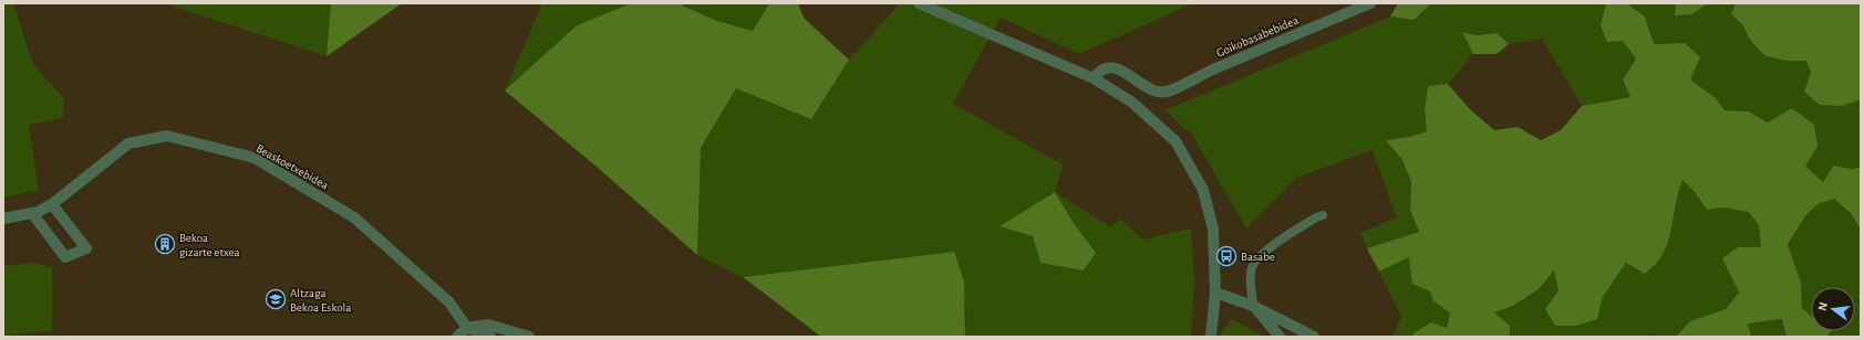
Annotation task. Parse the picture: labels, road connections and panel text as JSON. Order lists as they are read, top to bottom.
{
  "streets": {
    "street": ["Goikobasabebidea", "Beaskoetxebidea"]
  },
  "places": {
    "building": ["Bekoa gizarte etxea"],
    "bus stop": ["Basabe"],
    "school or university": ["Altzaga Bekoa Eskola"]
  },
  "north": "left"
}
